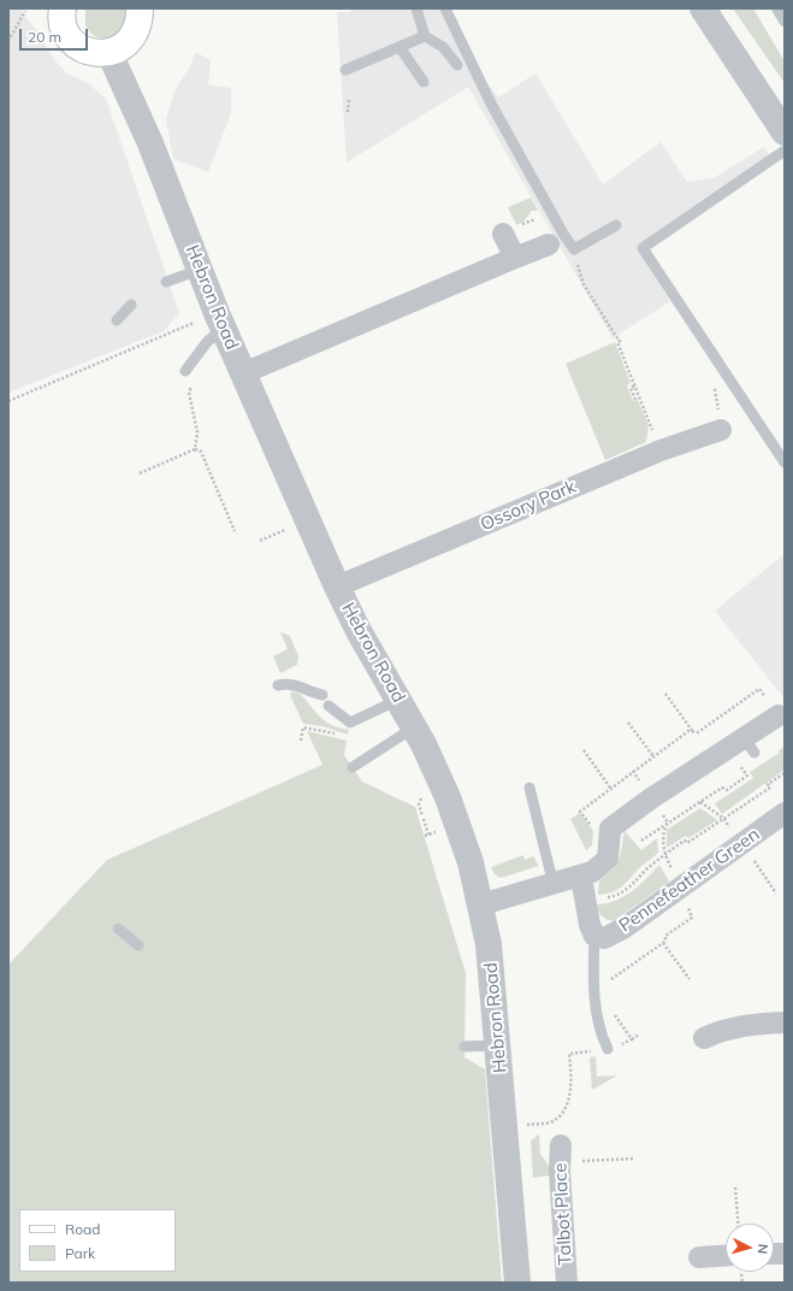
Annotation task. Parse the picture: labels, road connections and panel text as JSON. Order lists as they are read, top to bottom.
{
  "streets": {
    "street": [
      "Hebron Road",
      "Ossory Park",
      "Pennefeather Green",
      "Talbot Place"
    ]
  },
  "crossings": [
    ["Hebron Road", "Ossory Park"]
  ],
  "legend": ["Road", "Park"],
  "scale_bar": "20 m",
  "north": "right"
}
